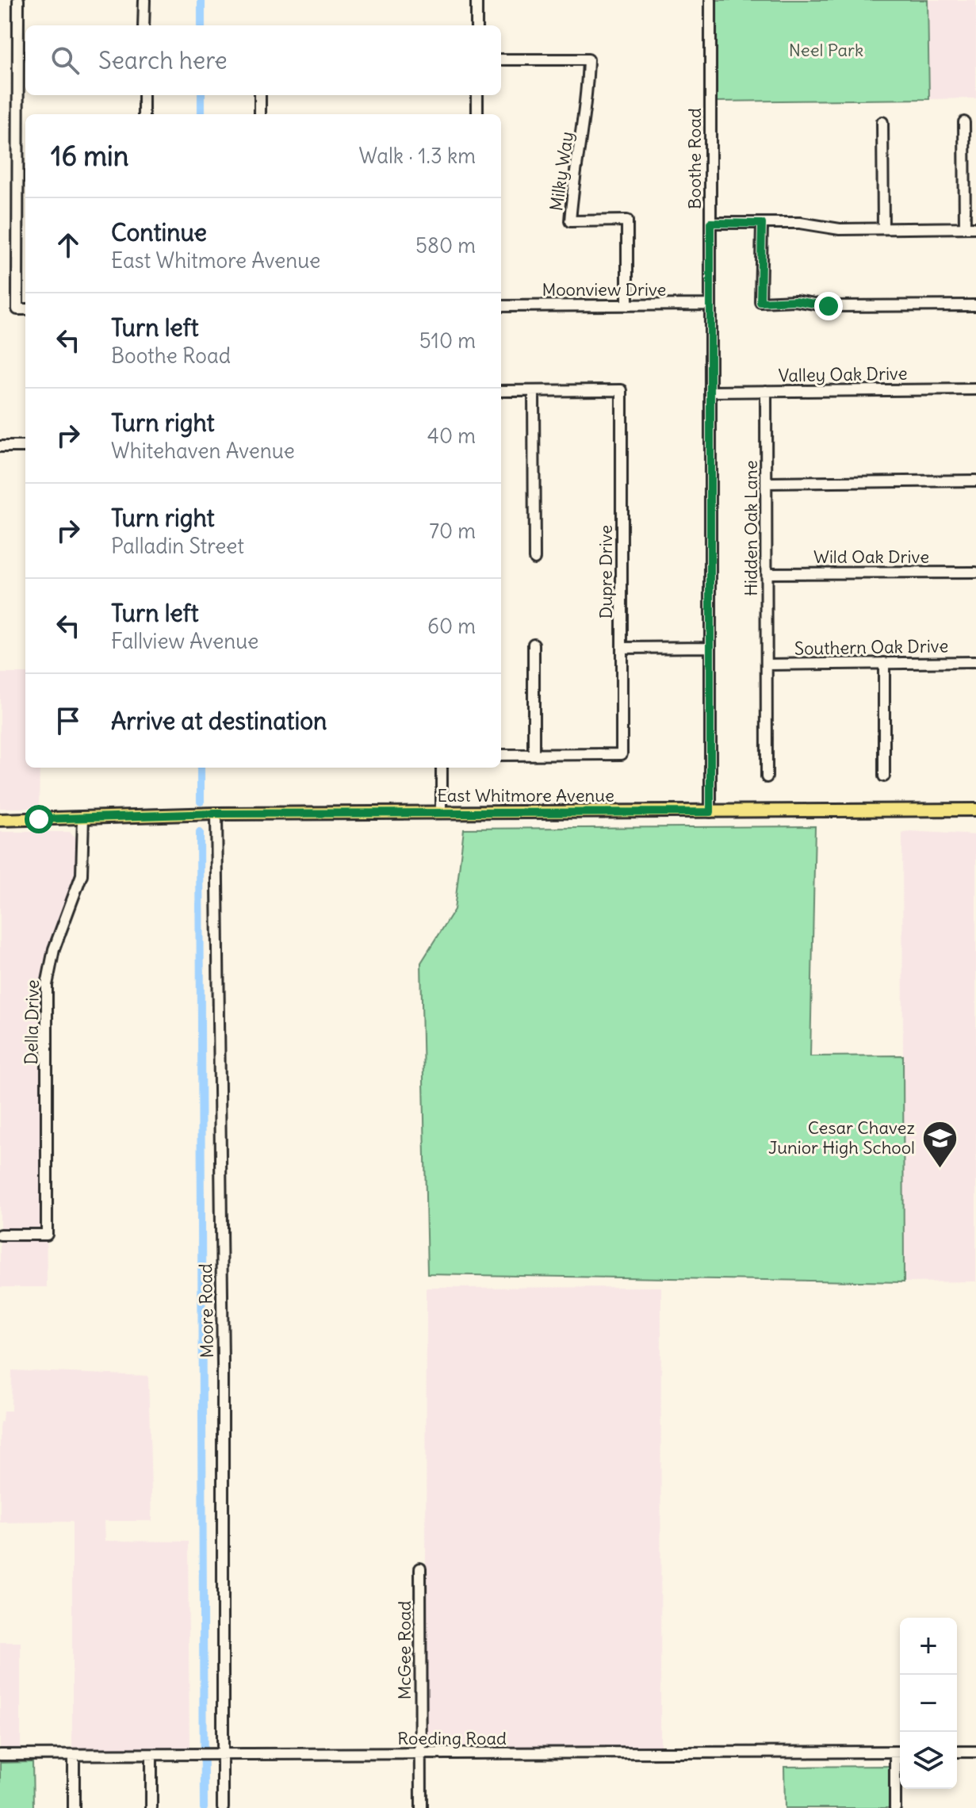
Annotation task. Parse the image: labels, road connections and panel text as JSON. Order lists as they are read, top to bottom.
{
  "streets": {
    "main road": ["East Whitmore Avenue"],
    "street": [
      "Boothe Road",
      "Milky Way",
      "Moonview Drive",
      "Valley Oak Drive",
      "Hidden Oak Lane",
      "Wild Oak Drive",
      "Dupre Drive",
      "Southern Oak Drive",
      "Della Drive",
      "Moore Road",
      "McGee Road",
      "Roeding Road"
    ]
  },
  "crossings": [
    ["Boothe Road", "Moonview Drive"],
    ["Boothe Road", "Valley Oak Drive"],
    ["Boothe Road", "East Whitmore Avenue"],
    ["Milky Way", "Moonview Drive"],
    ["Valley Oak Drive", "Hidden Oak Lane"],
    ["Hidden Oak Lane", "Wild Oak Drive"],
    ["Hidden Oak Lane", "Southern Oak Drive"],
    ["East Whitmore Avenue", "Della Drive"],
    ["East Whitmore Avenue", "Moore Road"],
    ["Moore Road", "Roeding Road"],
    ["McGee Road", "Roeding Road"]
  ],
  "parks": ["Neel Park"],
  "places": {
    "school or university": ["Cesar Chavez Junior High School"]
  },
  "page": {
    "search": "Search here",
    "heading": ["16 min", "Walk · 1.3 km"],
    "list": [
      ["Continue", "East Whitmore Avenue", "580 m"],
      ["Turn left", "Boothe Road", "510 m"],
      ["Turn right", "Whitehaven Avenue", "40 m"],
      ["Turn right", "Palladin Street", "70 m"],
      ["Turn left", "Fallview Avenue", "60 m"],
      "Arrive at destination"
    ],
    "map_buttons": ["+", "−"]
  }
}
